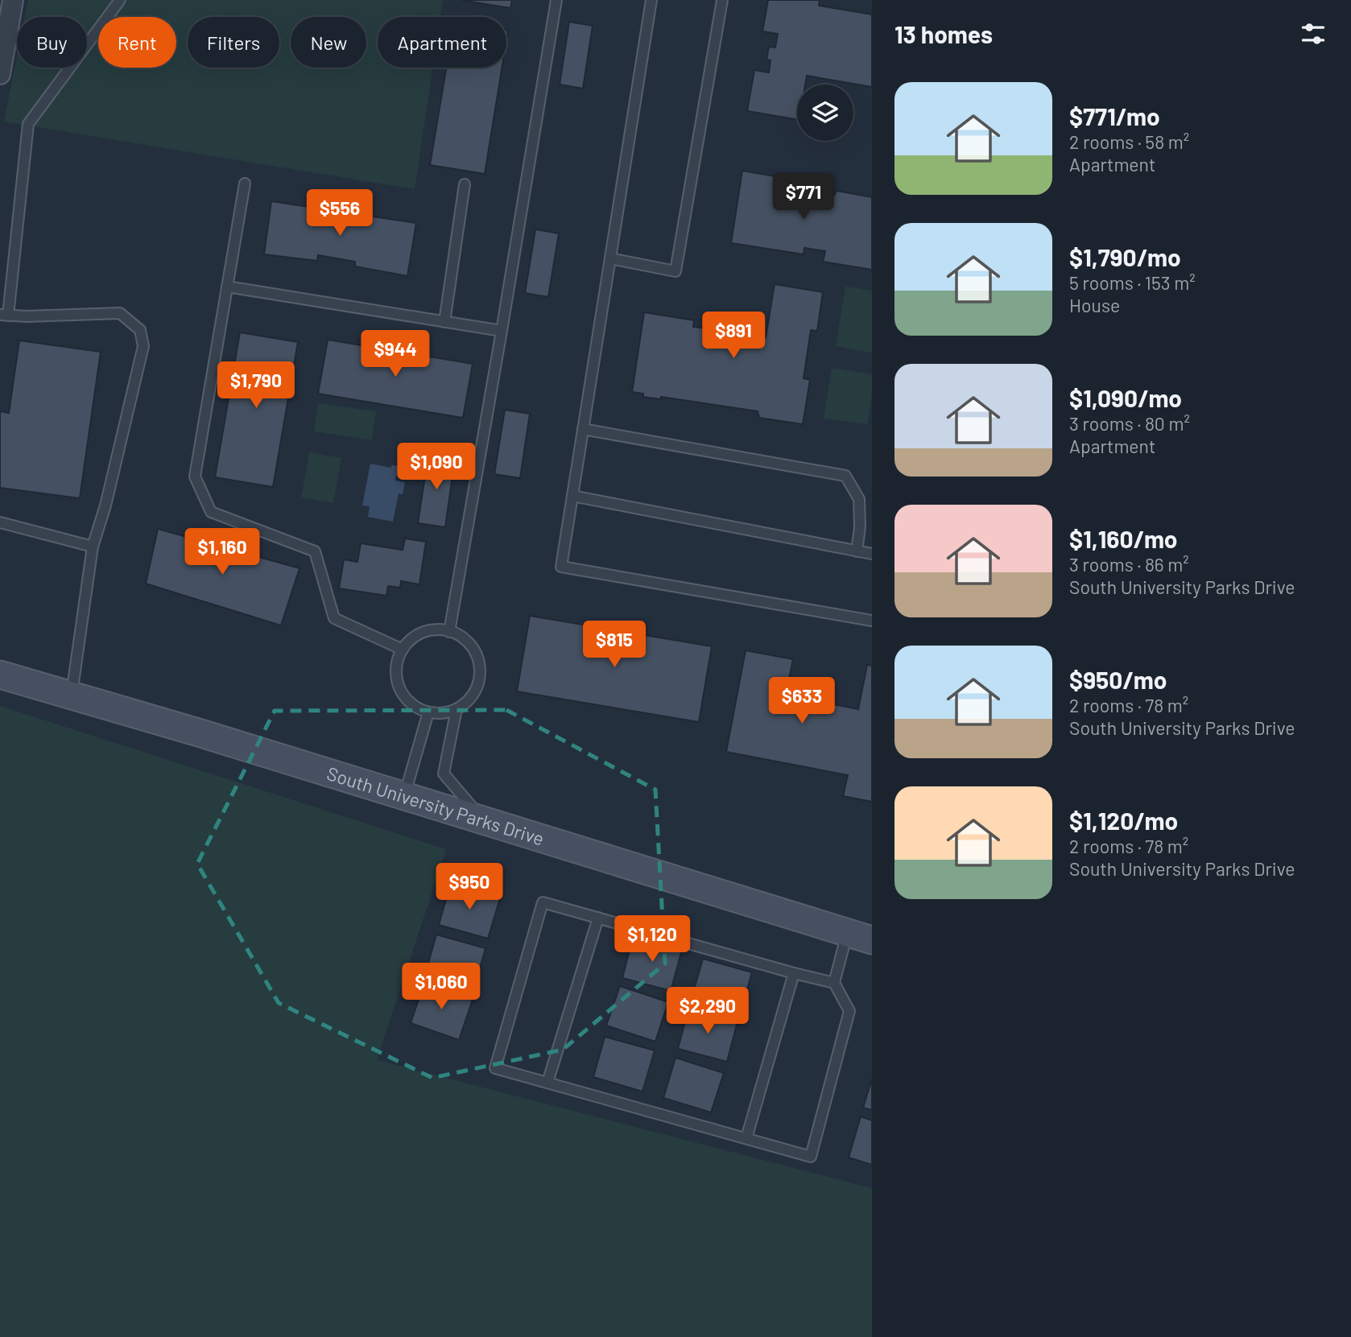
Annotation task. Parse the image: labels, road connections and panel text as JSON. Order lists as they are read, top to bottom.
{
  "streets": {
    "main road": ["South University Parks Drive"]
  },
  "page": {
    "heading": "13 homes",
    "chip": [
      "Buy",
      "Rent",
      "Filters",
      "New",
      "Apartment"
    ],
    "list": [
      {
        "name": "$771/mo",
        "note": "2 rooms · 58 m² · Apartment"
      },
      {
        "name": "$1,790/mo",
        "note": "5 rooms · 153 m² · House"
      },
      {
        "name": "$1,090/mo",
        "note": "3 rooms · 80 m² · Apartment"
      },
      {
        "name": "$1,160/mo",
        "note": "3 rooms · 86 m² · South University Parks Drive"
      },
      {
        "name": "$950/mo",
        "note": "2 rooms · 78 m² · South University Parks Drive"
      },
      {
        "name": "$1,120/mo",
        "note": "2 rooms · 78 m² · South University Parks Drive"
      }
    ],
    "price": [
      "$771",
      "$556",
      "$891",
      "$944",
      "$1,790",
      "$1,090",
      "$1,160",
      "$815",
      "$633",
      "$950",
      "$1,120",
      "$1,060",
      "$2,290"
    ]
  }
}
